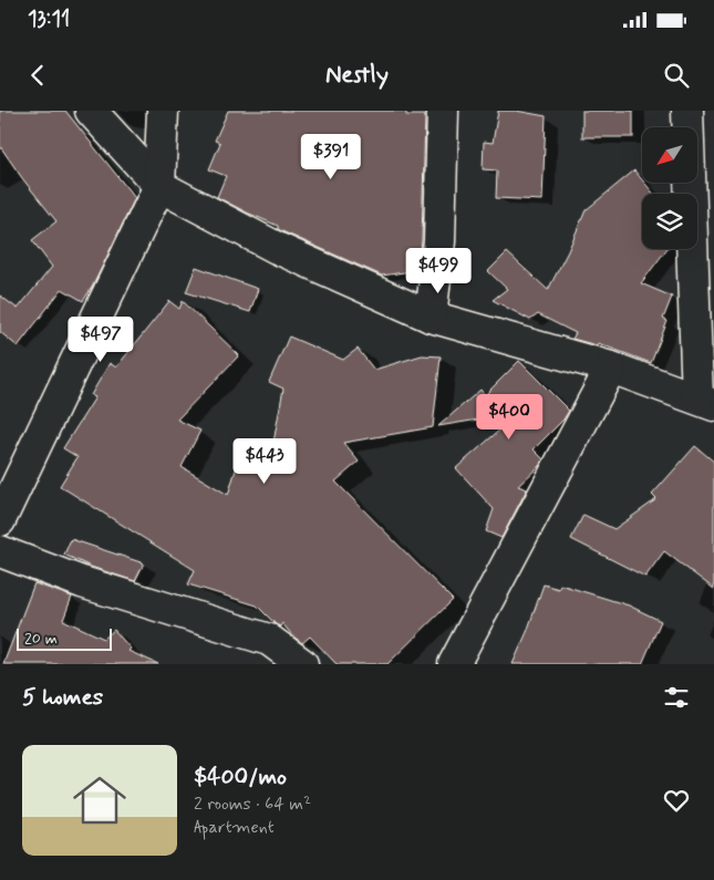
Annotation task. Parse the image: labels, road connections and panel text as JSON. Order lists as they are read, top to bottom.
{
  "scale_bar": "20 m",
  "north": "bottom left",
  "page": {
    "status": "13:11",
    "header": "Nestly",
    "price": [
      "$391",
      "$499",
      "$497",
      "$400",
      "$443"
    ],
    "scale": "20 m",
    "heading": "5 homes",
    "list": [
      {
        "name": "$400/mo",
        "note": "2 rooms · 64 m² · Apartment"
      }
    ]
  }
}
